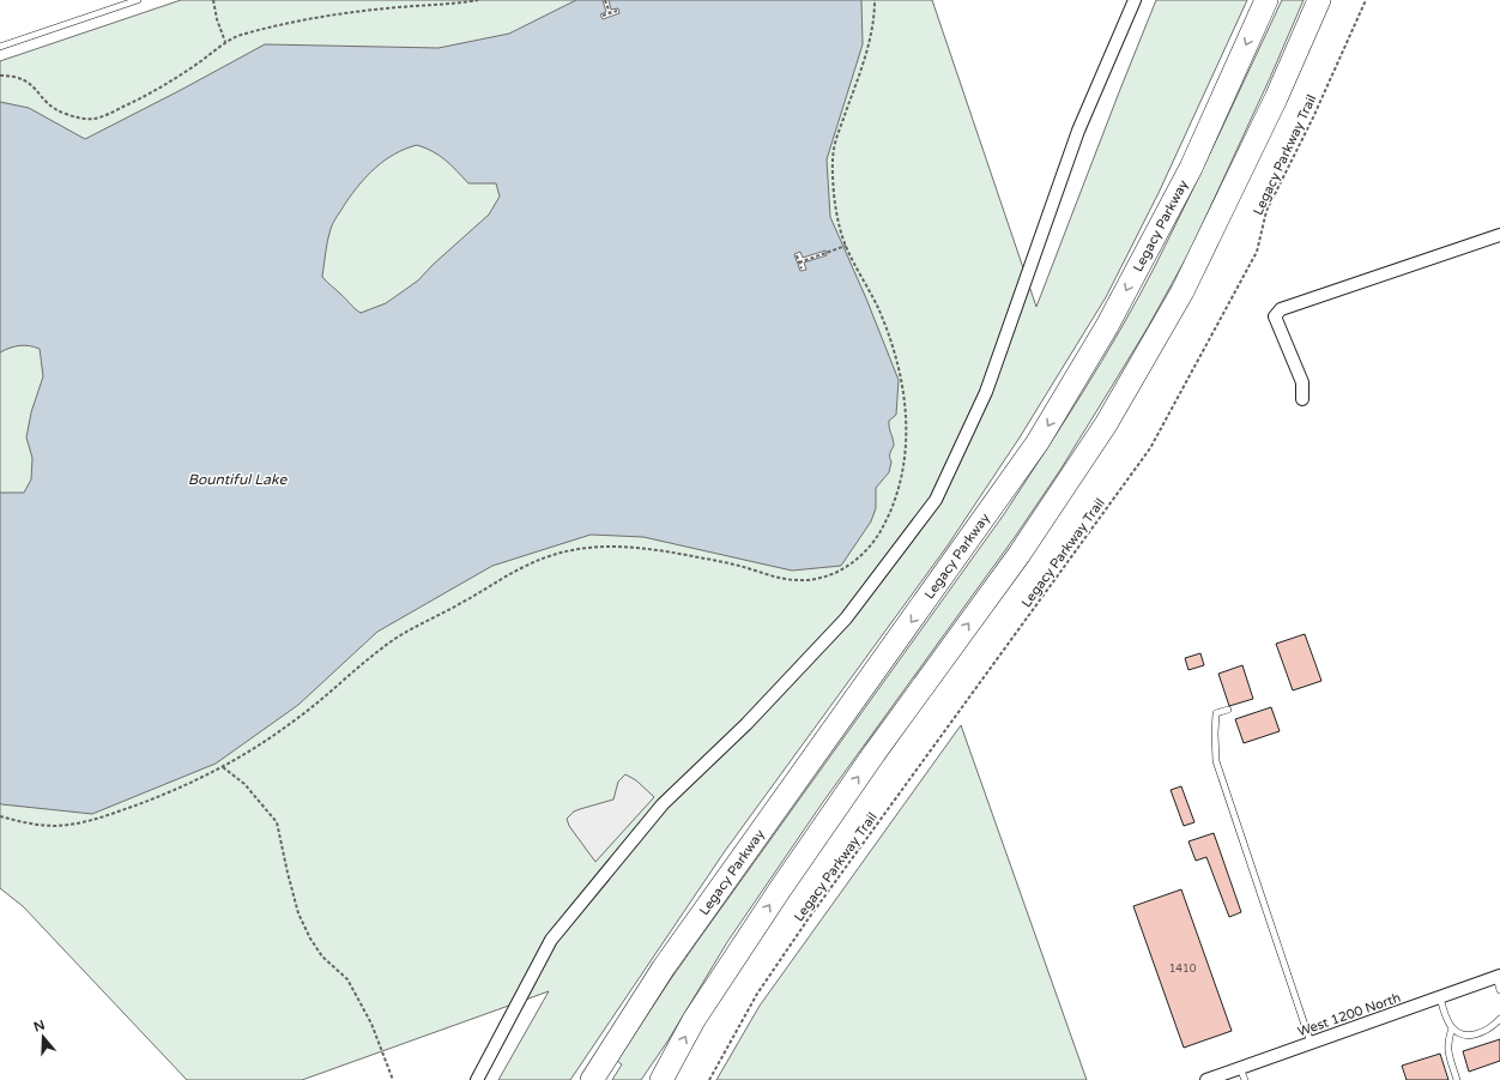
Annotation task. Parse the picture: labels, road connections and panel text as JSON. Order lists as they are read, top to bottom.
{
  "streets": {
    "highway": ["Legacy Parkway"],
    "street": ["West 1200 North"],
    "path": ["Legacy Parkway Trail"]
  },
  "water": ["Bountiful Lake"],
  "house_numbers": ["1410"],
  "north": "top"
}
